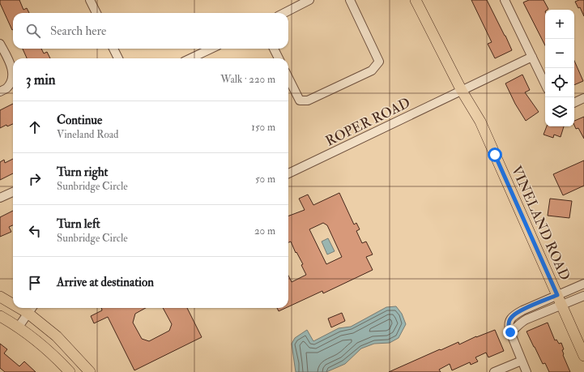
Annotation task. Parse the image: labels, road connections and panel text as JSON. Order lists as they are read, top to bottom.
{
  "streets": {
    "main road": ["VINELAND ROAD"],
    "street": ["ROPER ROAD"]
  },
  "crossings": [
    ["ROPER ROAD", "VINELAND ROAD"]
  ],
  "page": {
    "map_buttons": ["+", "−"],
    "search": "Search here",
    "heading": ["3 min", "Walk · 220 m"],
    "list": [
      ["Continue", "Vineland Road", "150 m"],
      ["Turn right", "Sunbridge Circle", "50 m"],
      ["Turn left", "Sunbridge Circle", "20 m"],
      "Arrive at destination"
    ]
  }
}
